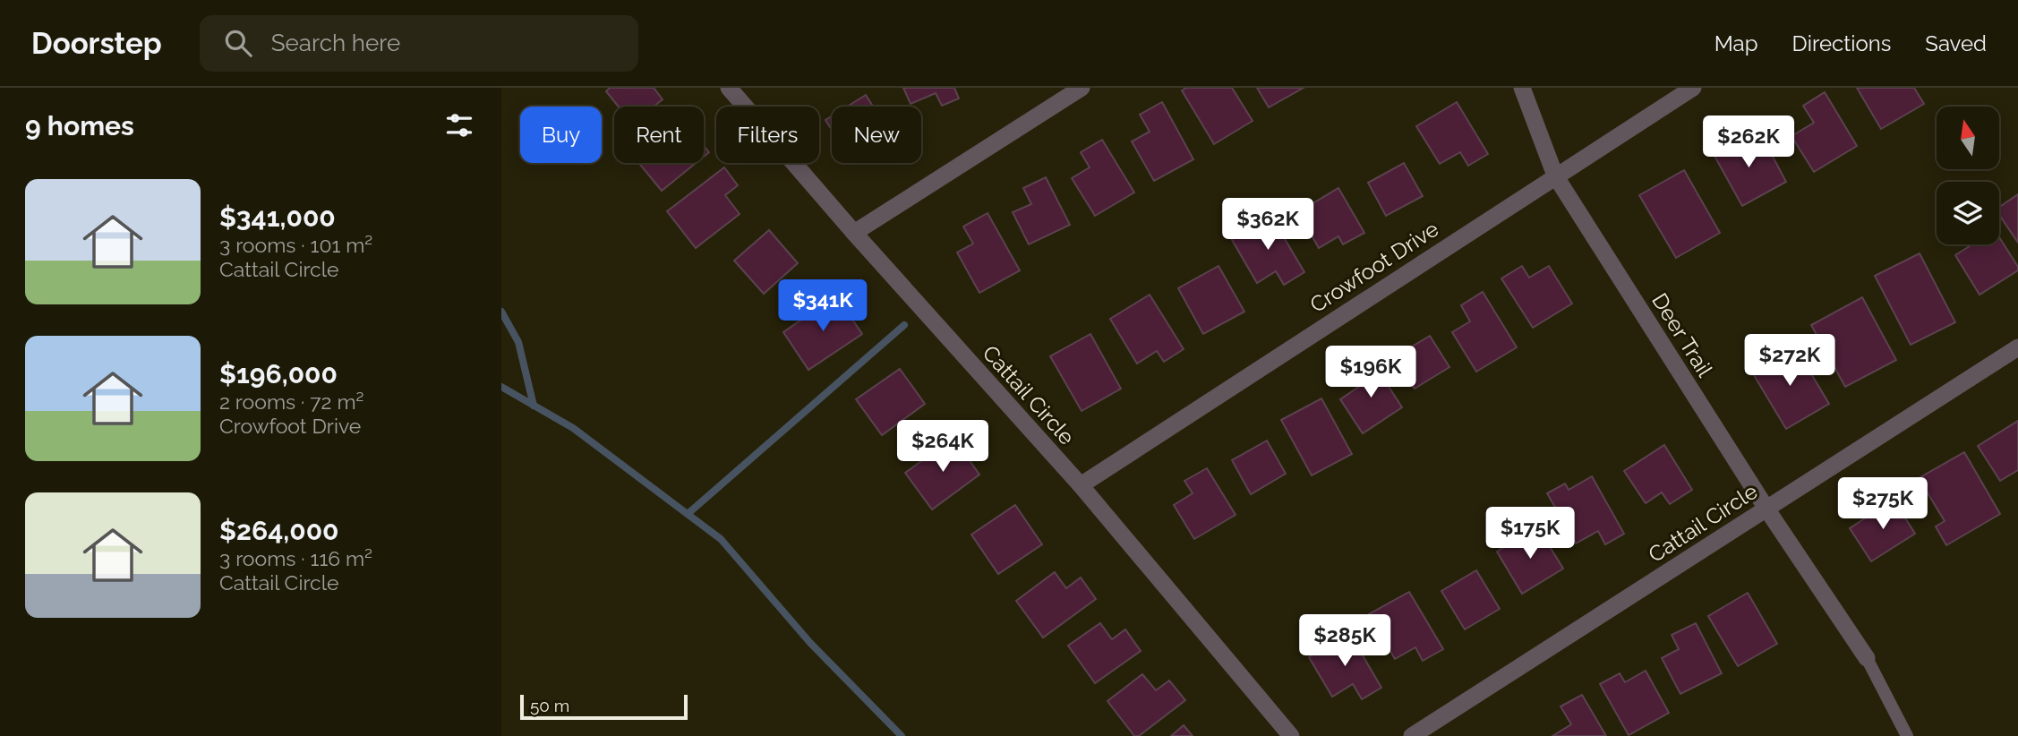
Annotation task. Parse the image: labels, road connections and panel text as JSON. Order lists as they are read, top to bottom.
{
  "streets": {
    "street": ["Crowfoot Drive", "Deer Trail", "Cattail Circle"]
  },
  "crossings": [
    ["Crowfoot Drive", "Deer Trail"],
    ["Crowfoot Drive", "Cattail Circle"],
    ["Deer Trail", "Cattail Circle"]
  ],
  "scale_bar": "50 m",
  "north": "top",
  "page": {
    "header": "Doorstep",
    "search": "Search here",
    "nav": ["Map", "Directions", "Saved"],
    "heading": "9 homes",
    "chip": [
      "Buy",
      "Rent",
      "Filters",
      "New"
    ],
    "price": [
      "$262K",
      "$362K",
      "$341K",
      "$272K",
      "$196K",
      "$264K",
      "$275K",
      "$175K",
      "$285K"
    ],
    "list": [
      {
        "name": "$341,000",
        "note": "3 rooms · 101 m² · Cattail Circle"
      },
      {
        "name": "$196,000",
        "note": "2 rooms · 72 m² · Crowfoot Drive"
      },
      {
        "name": "$264,000",
        "note": "3 rooms · 116 m² · Cattail Circle"
      }
    ],
    "scale": "50 m"
  }
}
